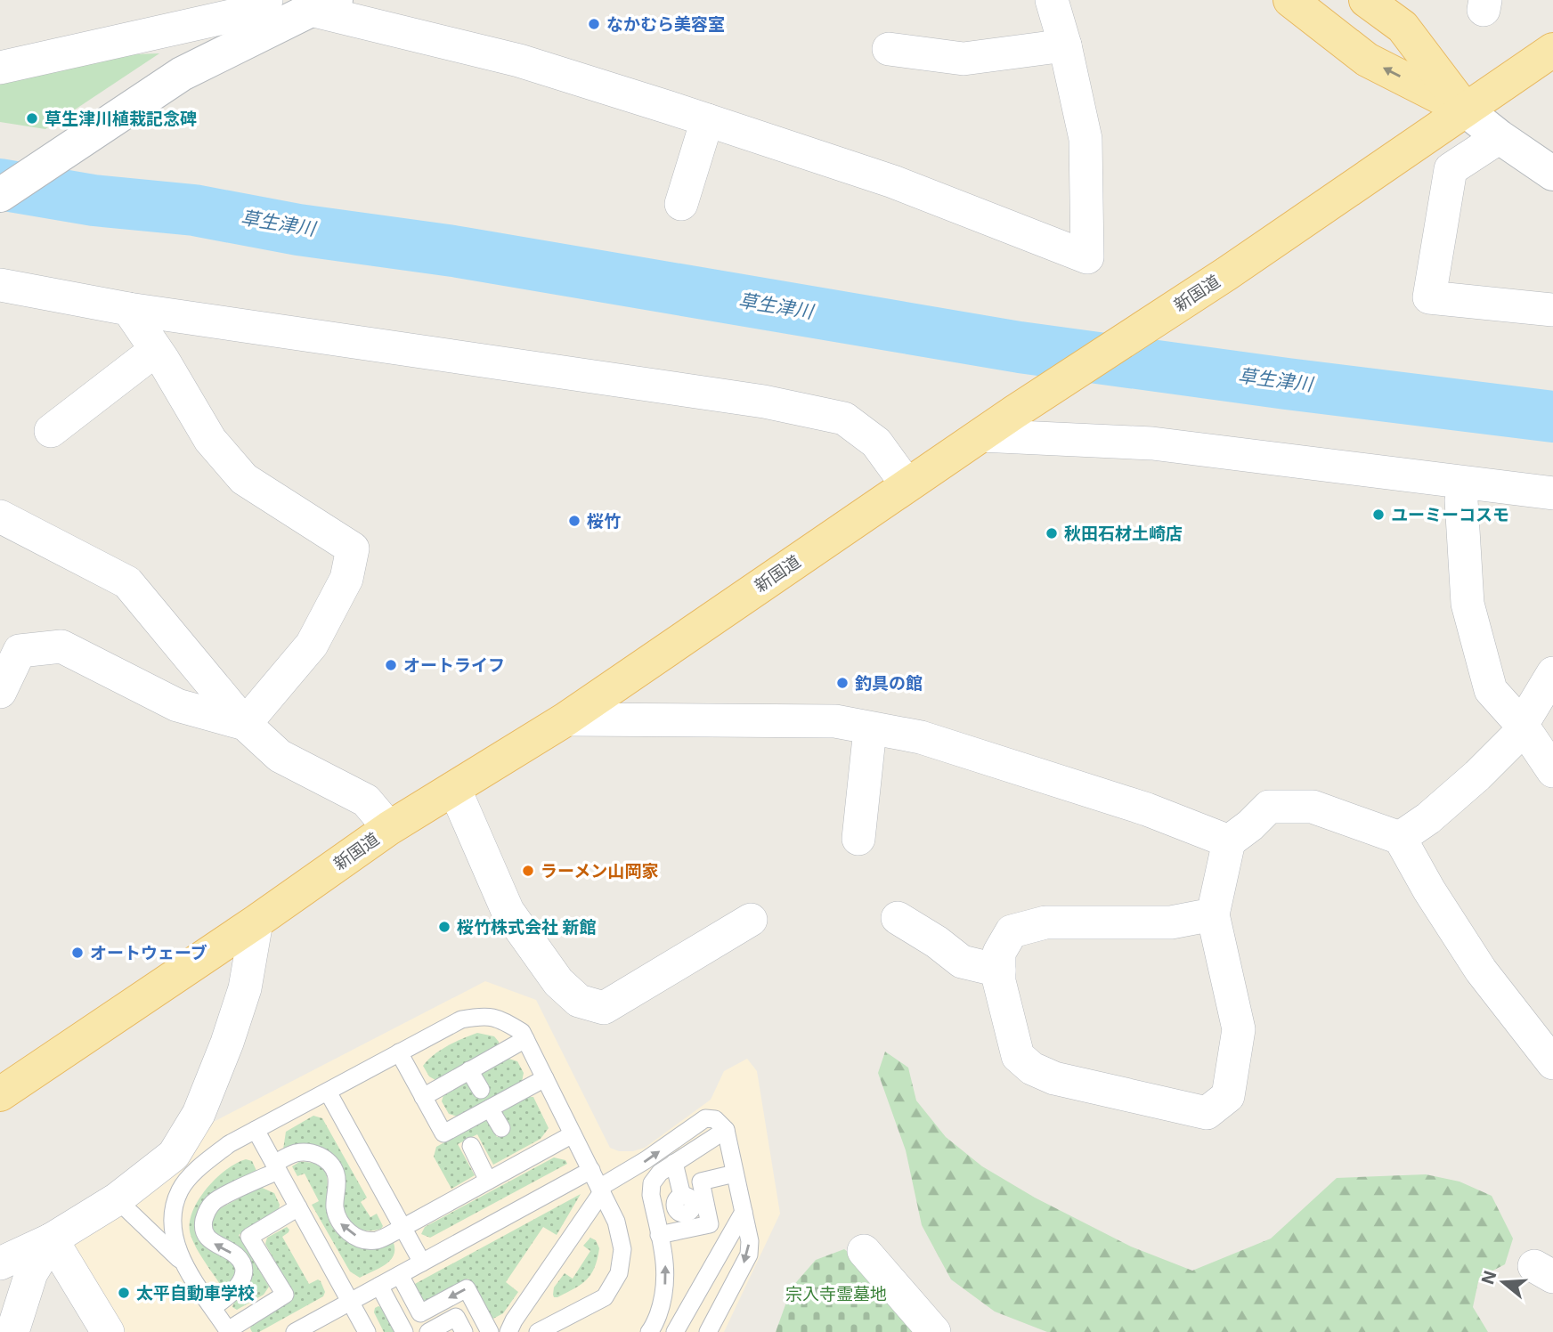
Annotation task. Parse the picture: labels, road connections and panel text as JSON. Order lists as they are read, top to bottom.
{
  "streets": {
    "main road": ["新国道"]
  },
  "water": ["草生津川"],
  "parks": ["宗入寺霊墓地"],
  "places": [
    "なかむら美容室",
    "草生津川植栽記念碑",
    "ユーミーコスモ",
    "桜竹",
    "秋田石材土崎店",
    "オートライフ",
    "釣具の館",
    "ラーメン山岡家",
    "桜竹株式会社 新館",
    "オートウェーブ",
    "太平自動車学校"
  ],
  "north": "left"
}
